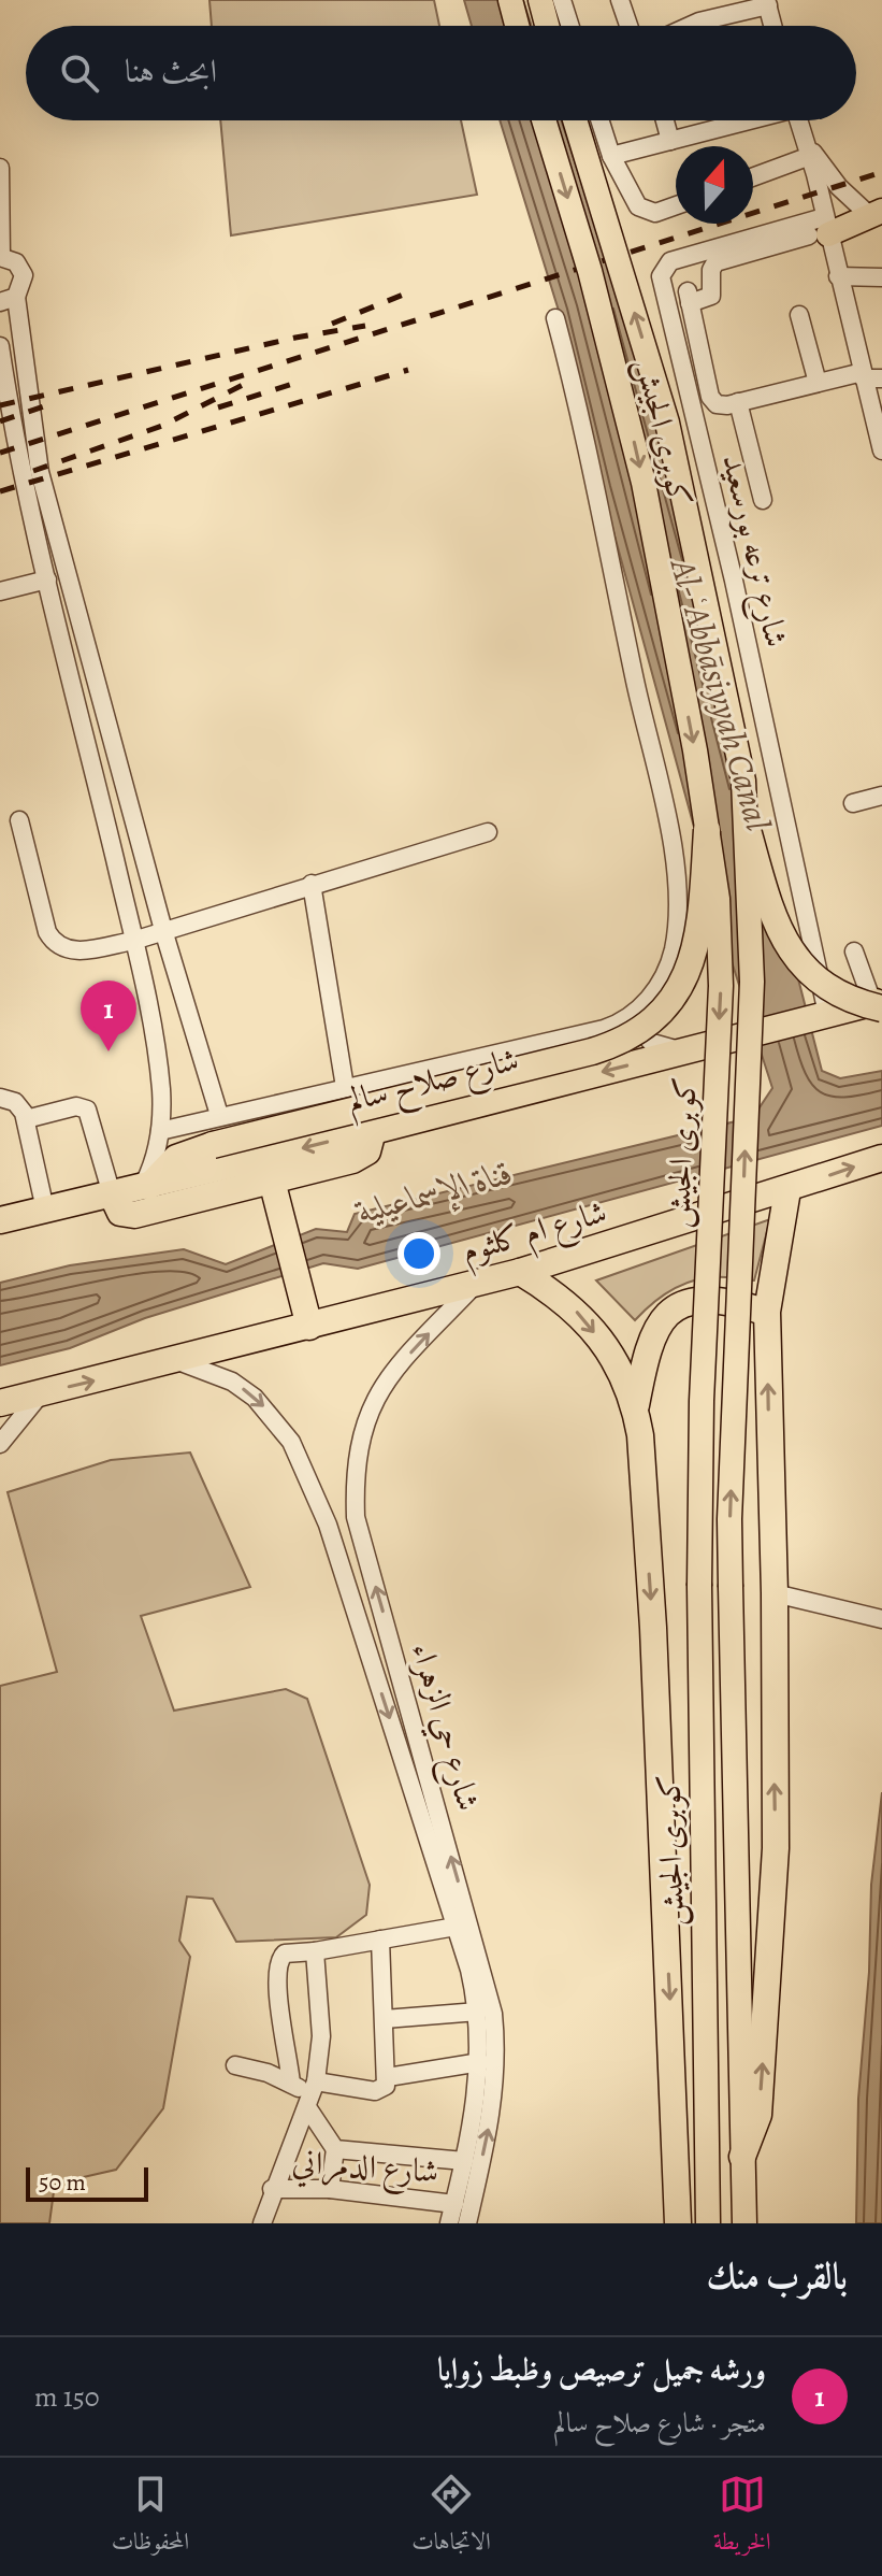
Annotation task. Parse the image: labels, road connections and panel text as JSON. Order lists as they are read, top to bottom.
{
  "streets": {
    "highway": ["شارع صلاح سالم", "شارع ام كلثوم"],
    "main road": ["كوبرى الجيش"],
    "street": ["شارع ترعه بورسعيد", "شارع حي الزهراء", "شارع الدمراني"]
  },
  "crossings": [
    ["شارع ترعه بورسعيد", "شارع صلاح سالم"],
    ["شارع ام كلثوم", "شارع حي الزهراء"],
    ["شارع حي الزهراء", "شارع الدمراني"]
  ],
  "one_way": ["شارع صلاح سالم"],
  "water": ["Al-ʿAbbāsiyyah Canal", "قناة الإسماعيلية"],
  "scale_bar": "50 m",
  "north": "top",
  "page": {
    "search": "ابحث هنا",
    "pins": "1",
    "scale": "50 m",
    "heading": "بالقرب منك",
    "list": [
      {
        "mark": "1",
        "name": "ورشه جميل ترصيص وظبط زوايا",
        "note": "متجر · شارع صلاح سالم",
        "value": "150 m"
      }
    ],
    "nav": ["الخريطة", "الاتجاهات", "المحفوظات"]
  }
}
